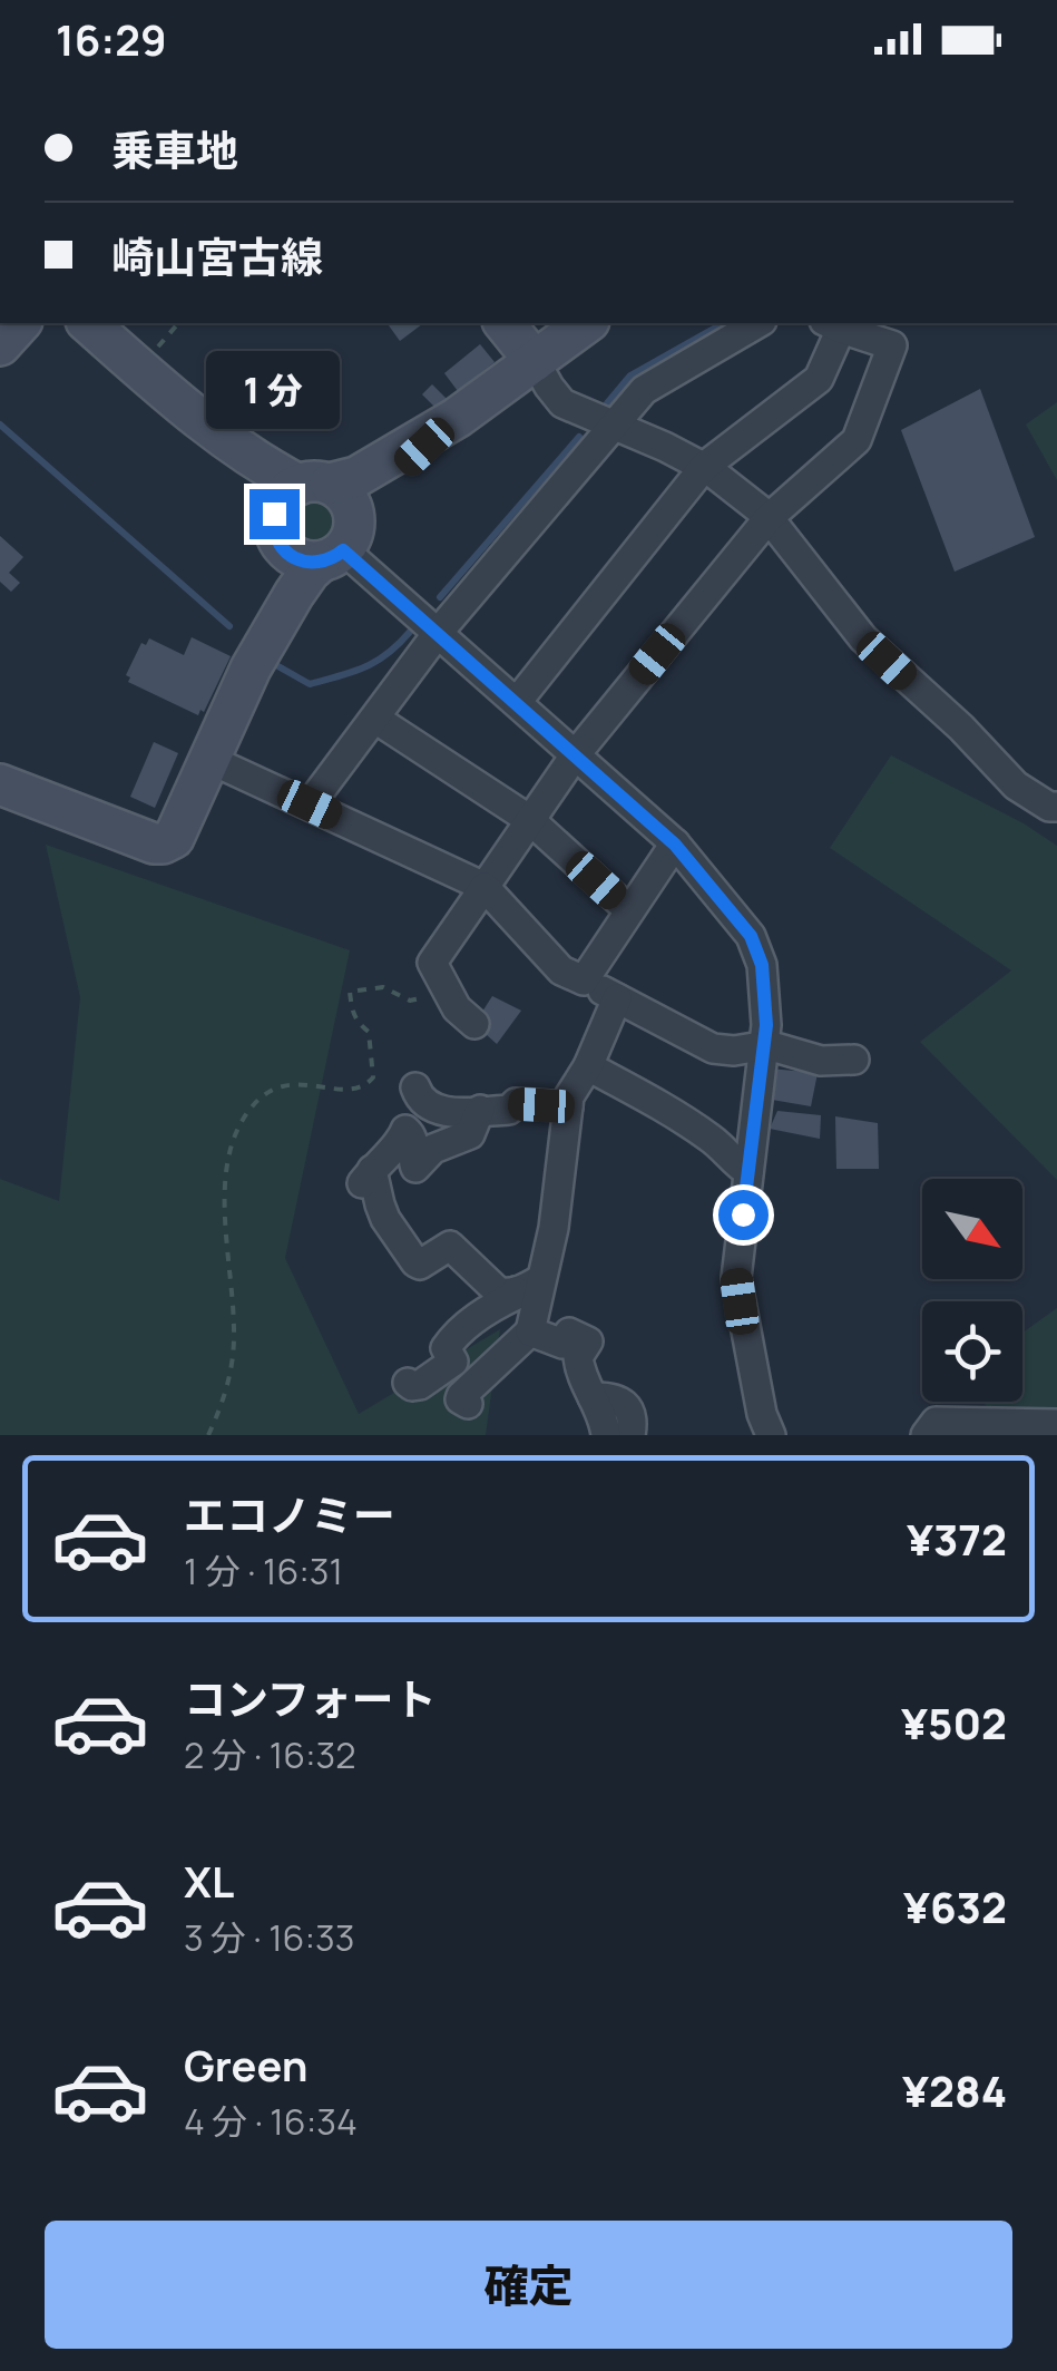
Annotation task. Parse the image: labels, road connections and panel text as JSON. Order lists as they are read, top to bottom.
{
  "north": "bottom right",
  "page": {
    "status": "16:29",
    "banner": ["乗車地", "崎山宮古線"],
    "bubble": "1 分",
    "list": [
      {
        "name": "エコノミー",
        "note": "1 分 · 16:31",
        "value": "¥372"
      },
      {
        "name": "コンフォート",
        "note": "2 分 · 16:32",
        "value": "¥502"
      },
      {
        "name": "XL",
        "note": "3 分 · 16:33",
        "value": "¥632"
      },
      {
        "name": "Green",
        "note": "4 分 · 16:34",
        "value": "¥284"
      }
    ],
    "buttons": "確定"
  }
}
